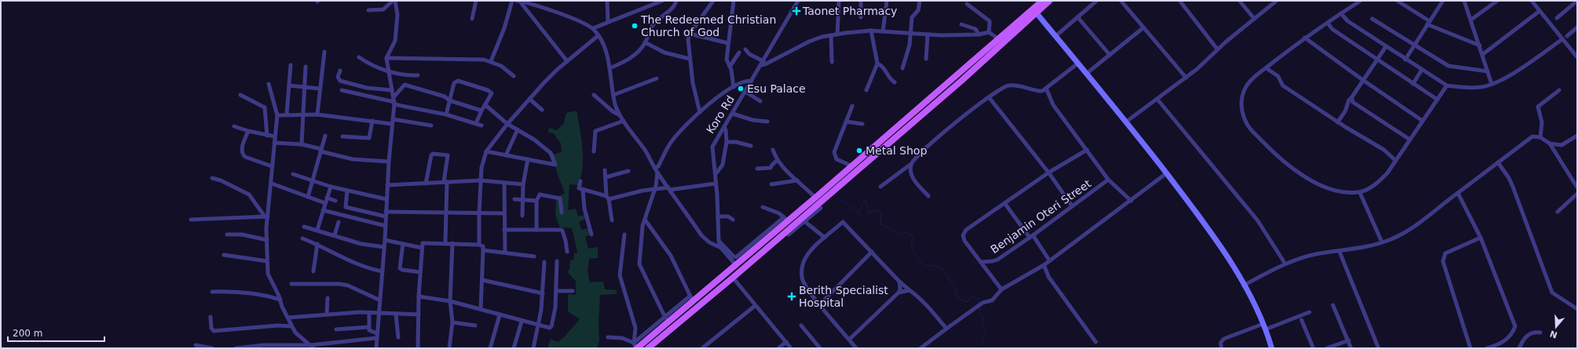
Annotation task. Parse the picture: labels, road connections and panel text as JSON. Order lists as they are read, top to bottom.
{
  "streets": {
    "street": ["Koro Rd", "Benjamin Oteri Street"]
  },
  "places": {
    "health": ["Taonet Pharmacy", "Berith Specialist Hospital"],
    "other": ["The Redeemed Christian Church of God", "Esu Palace", "Metal Shop"]
  },
  "scale_bar": "200 m",
  "north": "bottom"
}
